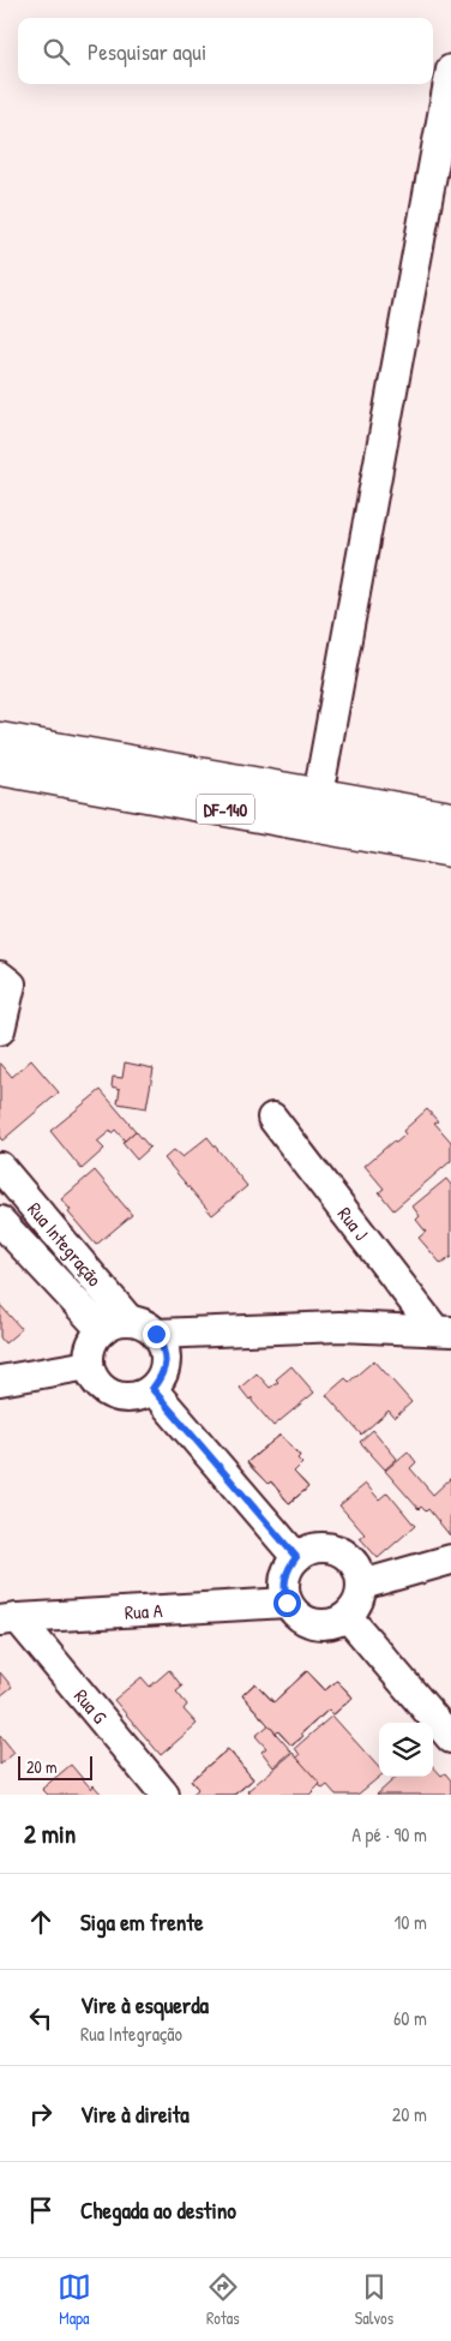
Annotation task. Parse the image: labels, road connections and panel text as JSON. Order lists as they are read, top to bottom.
{
  "streets": {
    "main road": ["DF-140"],
    "street": [
      "Rua J",
      "Rua Integração",
      "Rua A",
      "Rua G"
    ]
  },
  "crossings": [
    ["Rua A", "Rua G"]
  ],
  "scale_bar": "20 m",
  "page": {
    "search": "Pesquisar aqui",
    "scale": "20 m",
    "heading": ["2 min", "A pé · 90 m"],
    "list": [
      ["Siga em frente", "10 m"],
      ["Vire à esquerda", "Rua Integração", "60 m"],
      ["Vire à direita", "20 m"],
      "Chegada ao destino"
    ],
    "nav": ["Mapa", "Rotas", "Salvos"]
  }
}
